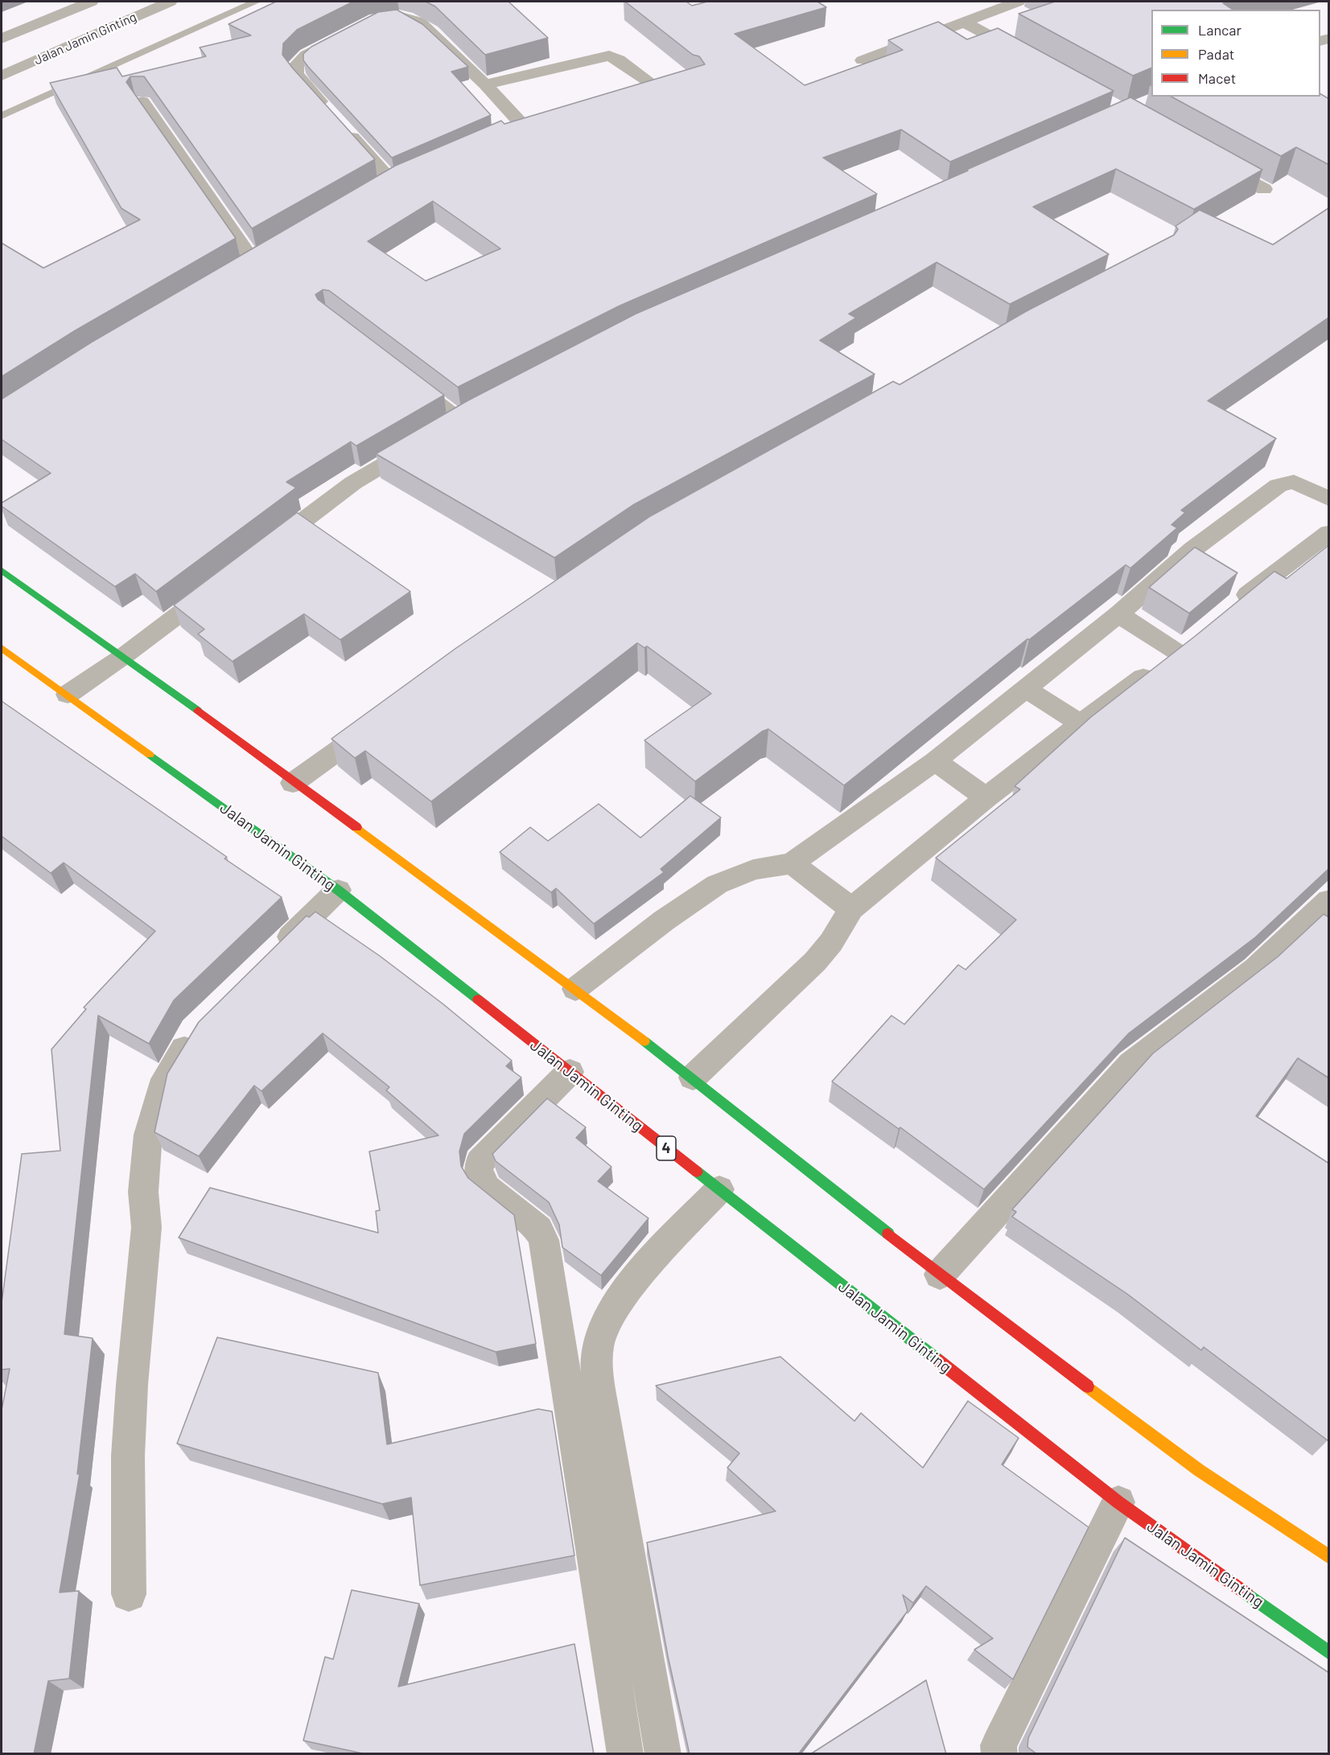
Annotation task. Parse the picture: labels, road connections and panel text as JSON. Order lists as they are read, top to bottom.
{
  "streets": {
    "highway": ["Jalan Jamin Ginting", "4"]
  },
  "legend": ["Lancar", "Padat", "Macet"]
}
